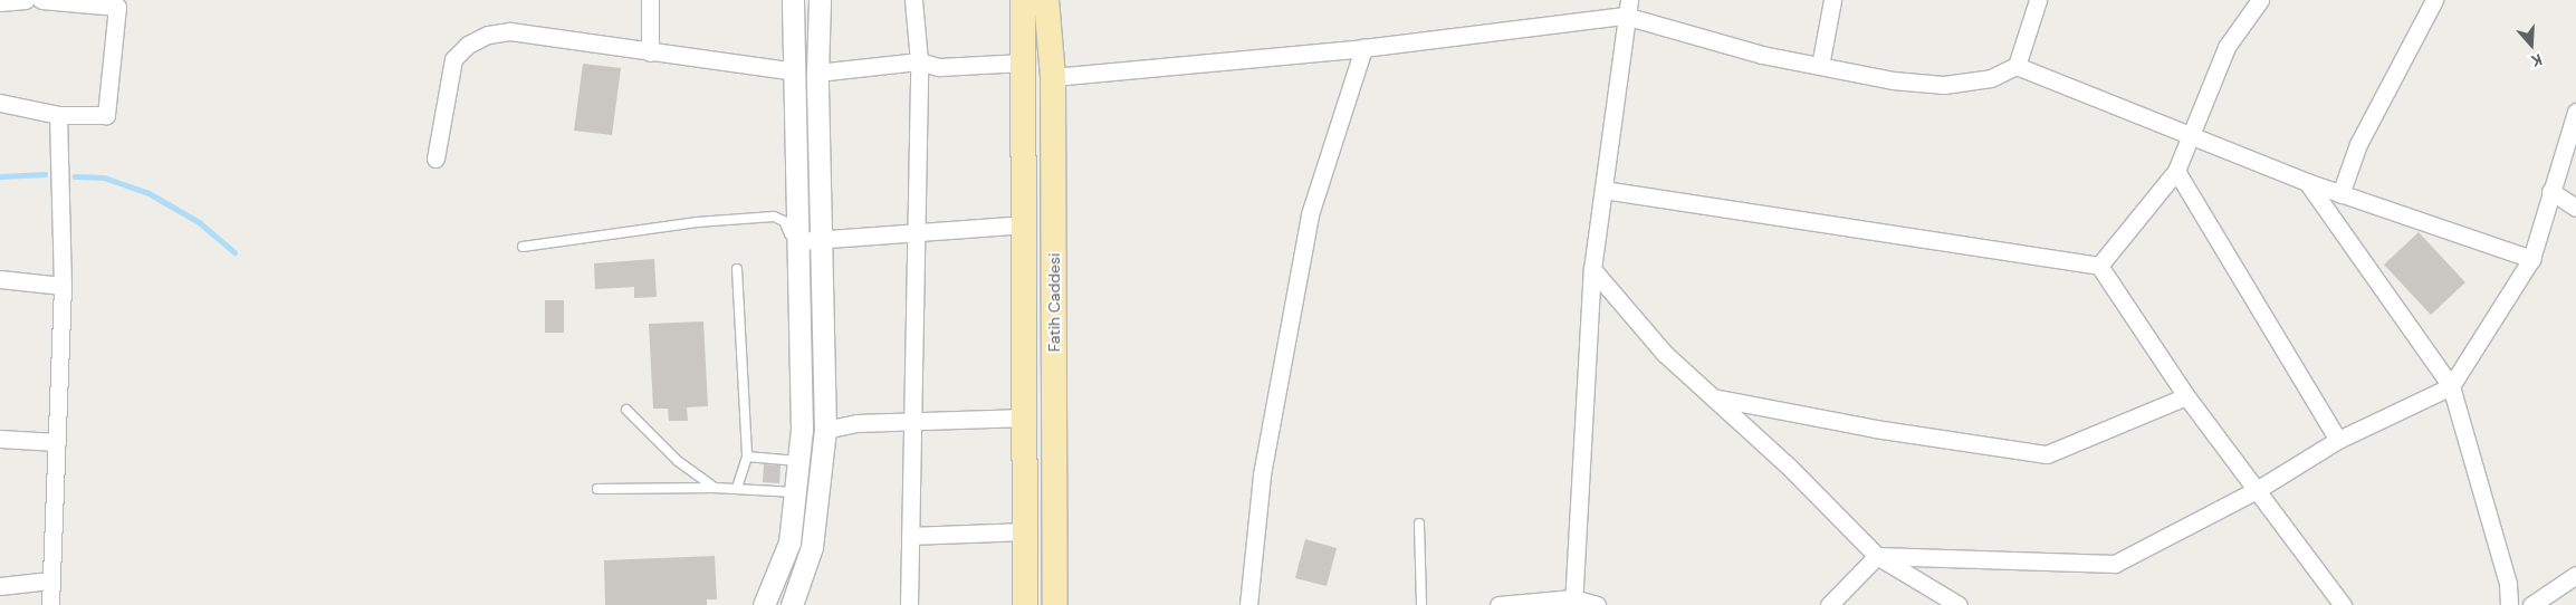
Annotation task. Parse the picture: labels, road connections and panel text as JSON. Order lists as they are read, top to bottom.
{
  "streets": {
    "main road": ["Fatih Caddesi"]
  },
  "north": "bottom"
}
